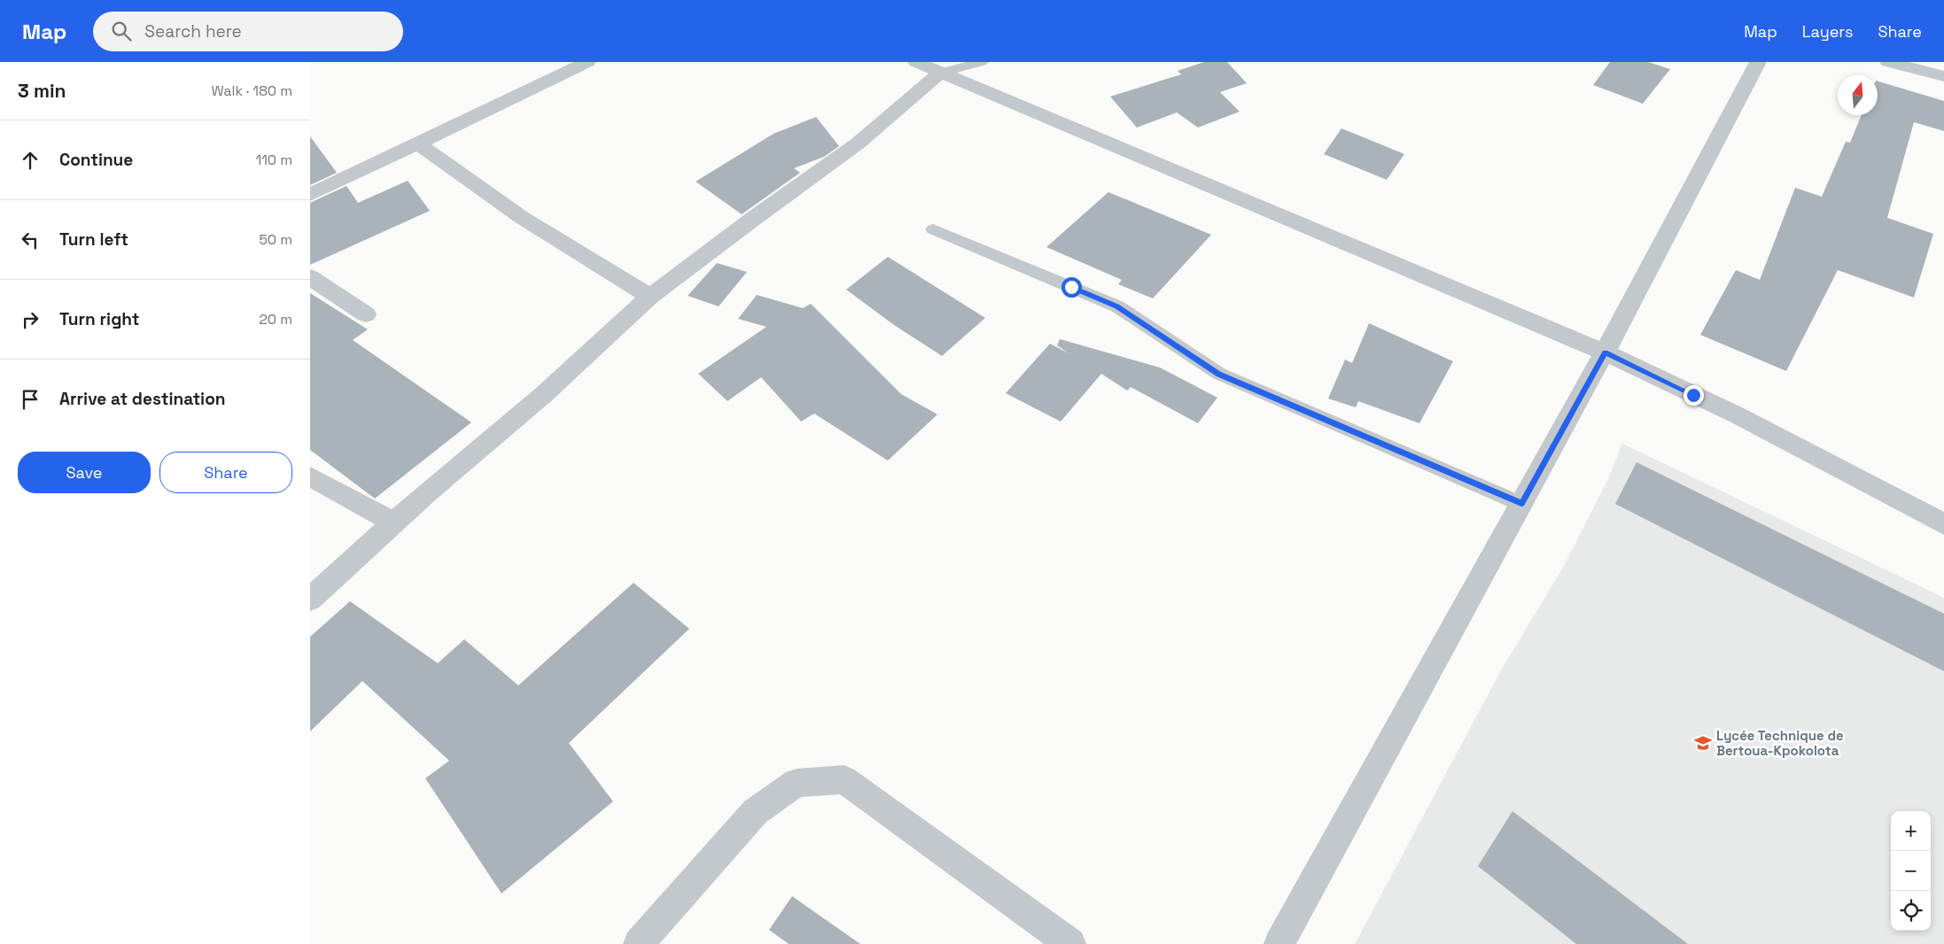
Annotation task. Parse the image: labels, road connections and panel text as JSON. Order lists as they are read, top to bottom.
{
  "places": {
    "school or university": ["Lycée Technique de Bertoua-Kpokolota"]
  },
  "north": "top",
  "page": {
    "header": "Map",
    "search": "Search here",
    "nav": ["Map", "Layers", "Share"],
    "heading": ["3 min", "Walk · 180 m"],
    "list": [
      ["Continue", "110 m"],
      ["Turn left", "50 m"],
      ["Turn right", "20 m"],
      "Arrive at destination"
    ],
    "buttons": ["Save", "Share"],
    "map_buttons": ["+", "−"]
  }
}
